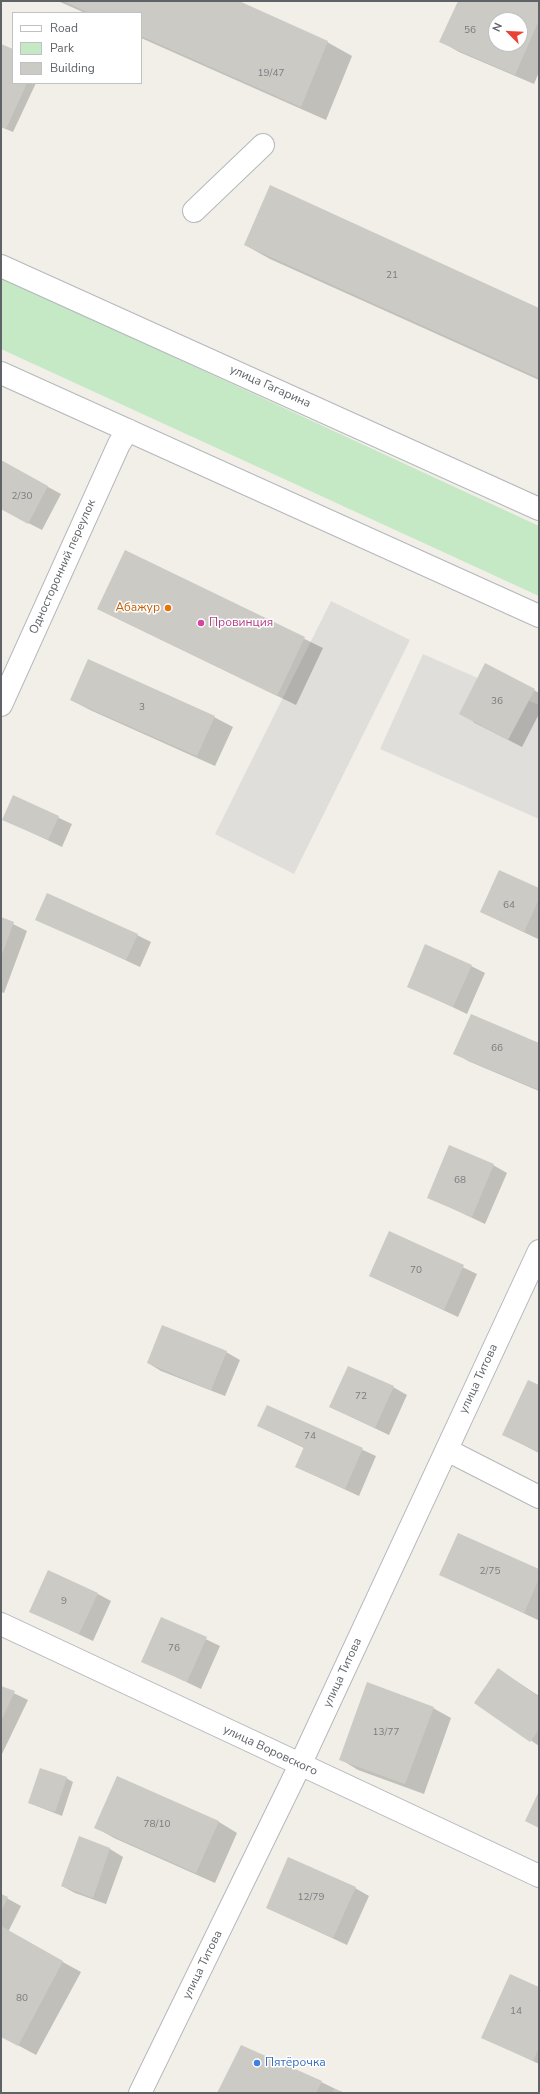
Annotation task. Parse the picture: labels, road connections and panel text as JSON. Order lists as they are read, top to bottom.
{
  "streets": {
    "street": [
      "улица Гагарина",
      "Односторонний переулок",
      "улица Титова",
      "улица Воровского"
    ]
  },
  "crossings": [
    ["улица Титова", "улица Воровского"]
  ],
  "places": ["Абажур", "Провинция", "Пятёрочка"],
  "house_numbers": [
    "56",
    "19/47",
    "21",
    "2/30",
    "36",
    "3",
    "64",
    "66",
    "68",
    "70",
    "72",
    "74",
    "2/75",
    "9",
    "76",
    "13/77",
    "78/10",
    "12/79",
    "80",
    "14"
  ],
  "legend": ["Road", "Park", "Building"],
  "north": "top left"
}
